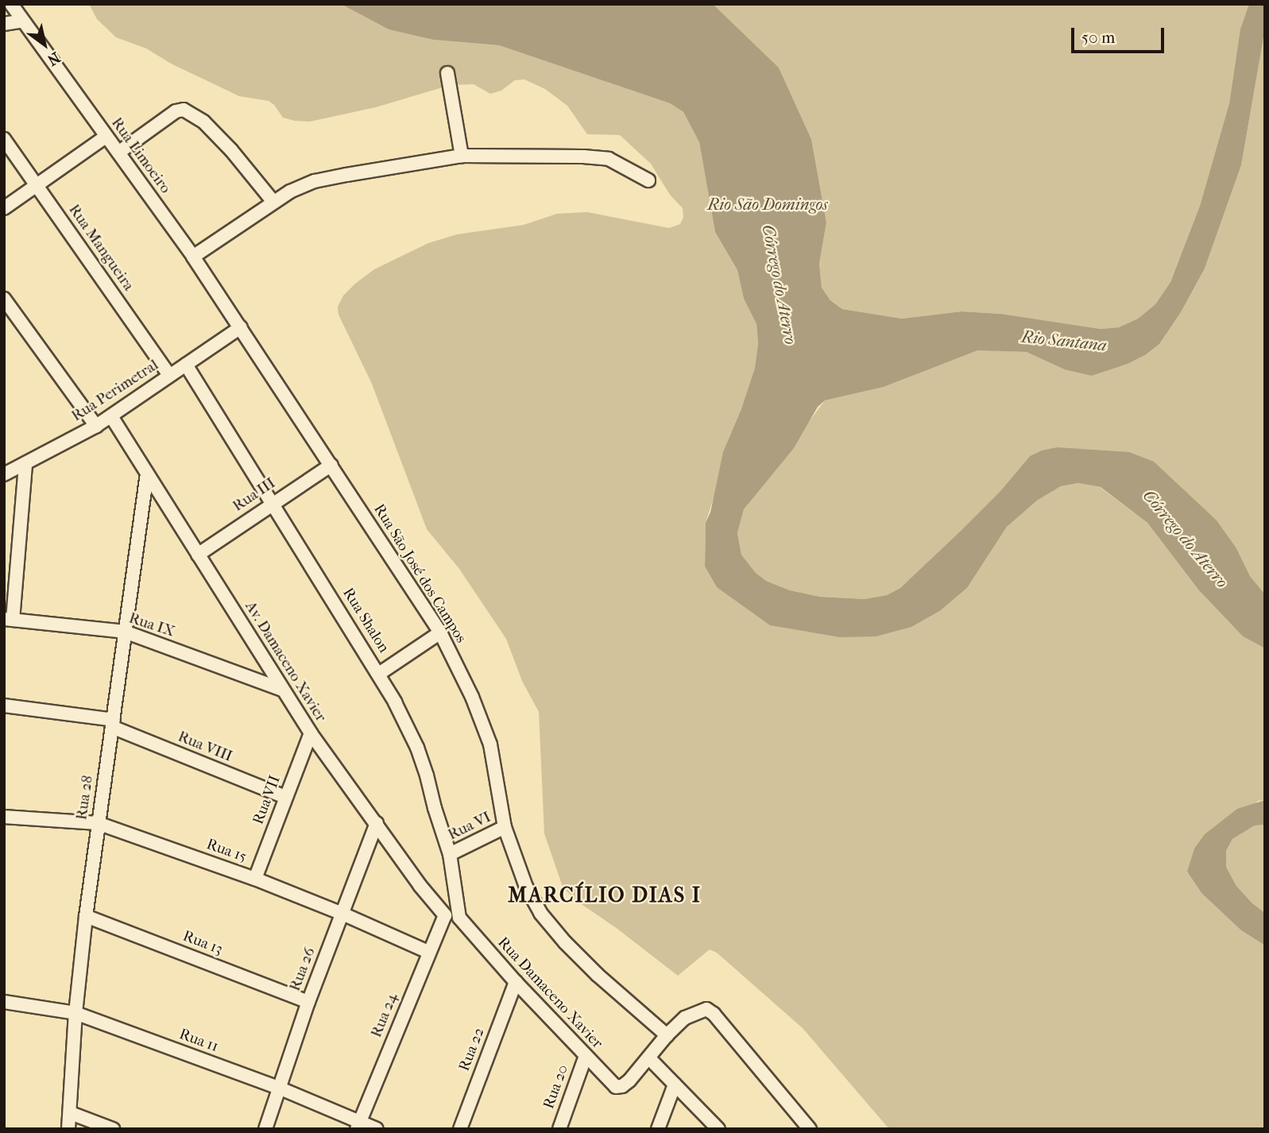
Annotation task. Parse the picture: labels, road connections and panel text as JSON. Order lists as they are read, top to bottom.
{
  "streets": {
    "street": [
      "Rua Limoeiro",
      "Rua Mangueira",
      "Rua Perimetral",
      "Rua III",
      "Rua São José dos Campos",
      "Rua Shalon",
      "Rua IX",
      "Av. Damaceno Xavier",
      "Rua VIII",
      "Rua 28",
      "Rua VII",
      "Rua VI",
      "Rua 15",
      "Rua 13",
      "Rua 26",
      "Rua Damaceno Xavier",
      "Rua 24",
      "Rua 11",
      "Rua 22",
      "Rua 20"
    ]
  },
  "crossings": [
    ["Rua Limoeiro", "Rua Perimetral"],
    ["Rua Limoeiro", "Rua São José dos Campos"],
    ["Rua Mangueira", "Rua Perimetral"],
    ["Rua Perimetral", "Rua São José dos Campos"],
    ["Rua Perimetral", "Rua Shalon"],
    ["Rua Perimetral", "Av. Damaceno Xavier"],
    ["Rua III", "Rua São José dos Campos"],
    ["Rua III", "Rua Shalon"],
    ["Rua III", "Av. Damaceno Xavier"],
    ["Rua São José dos Campos", "Rua VI"],
    ["Rua Shalon", "Rua VI"],
    ["Rua Shalon", "Rua Damaceno Xavier"],
    ["Rua IX", "Av. Damaceno Xavier"],
    ["Rua IX", "Rua 28"],
    ["Av. Damaceno Xavier", "Rua 28"],
    ["Av. Damaceno Xavier", "Rua VII"],
    ["Av. Damaceno Xavier", "Rua 26"],
    ["Av. Damaceno Xavier", "Rua 24"],
    ["Rua VIII", "Rua 28"],
    ["Rua VIII", "Rua VII"],
    ["Rua 28", "Rua 15"],
    ["Rua 28", "Rua 13"],
    ["Rua 28", "Rua 11"],
    ["Rua VII", "Rua 15"],
    ["Rua 15", "Rua 26"],
    ["Rua 15", "Rua 24"],
    ["Rua 13", "Rua 26"],
    ["Rua 26", "Rua 11"],
    ["Rua Damaceno Xavier", "Rua 22"],
    ["Rua Damaceno Xavier", "Rua 20"],
    ["Rua 24", "Rua 11"]
  ],
  "districts": ["MARCÍLIO DIAS I"],
  "water": ["Rio São Domingos", "Córrego do Aterro", "Rio Santana"],
  "scale_bar": "50 m",
  "north": "bottom right"
}
